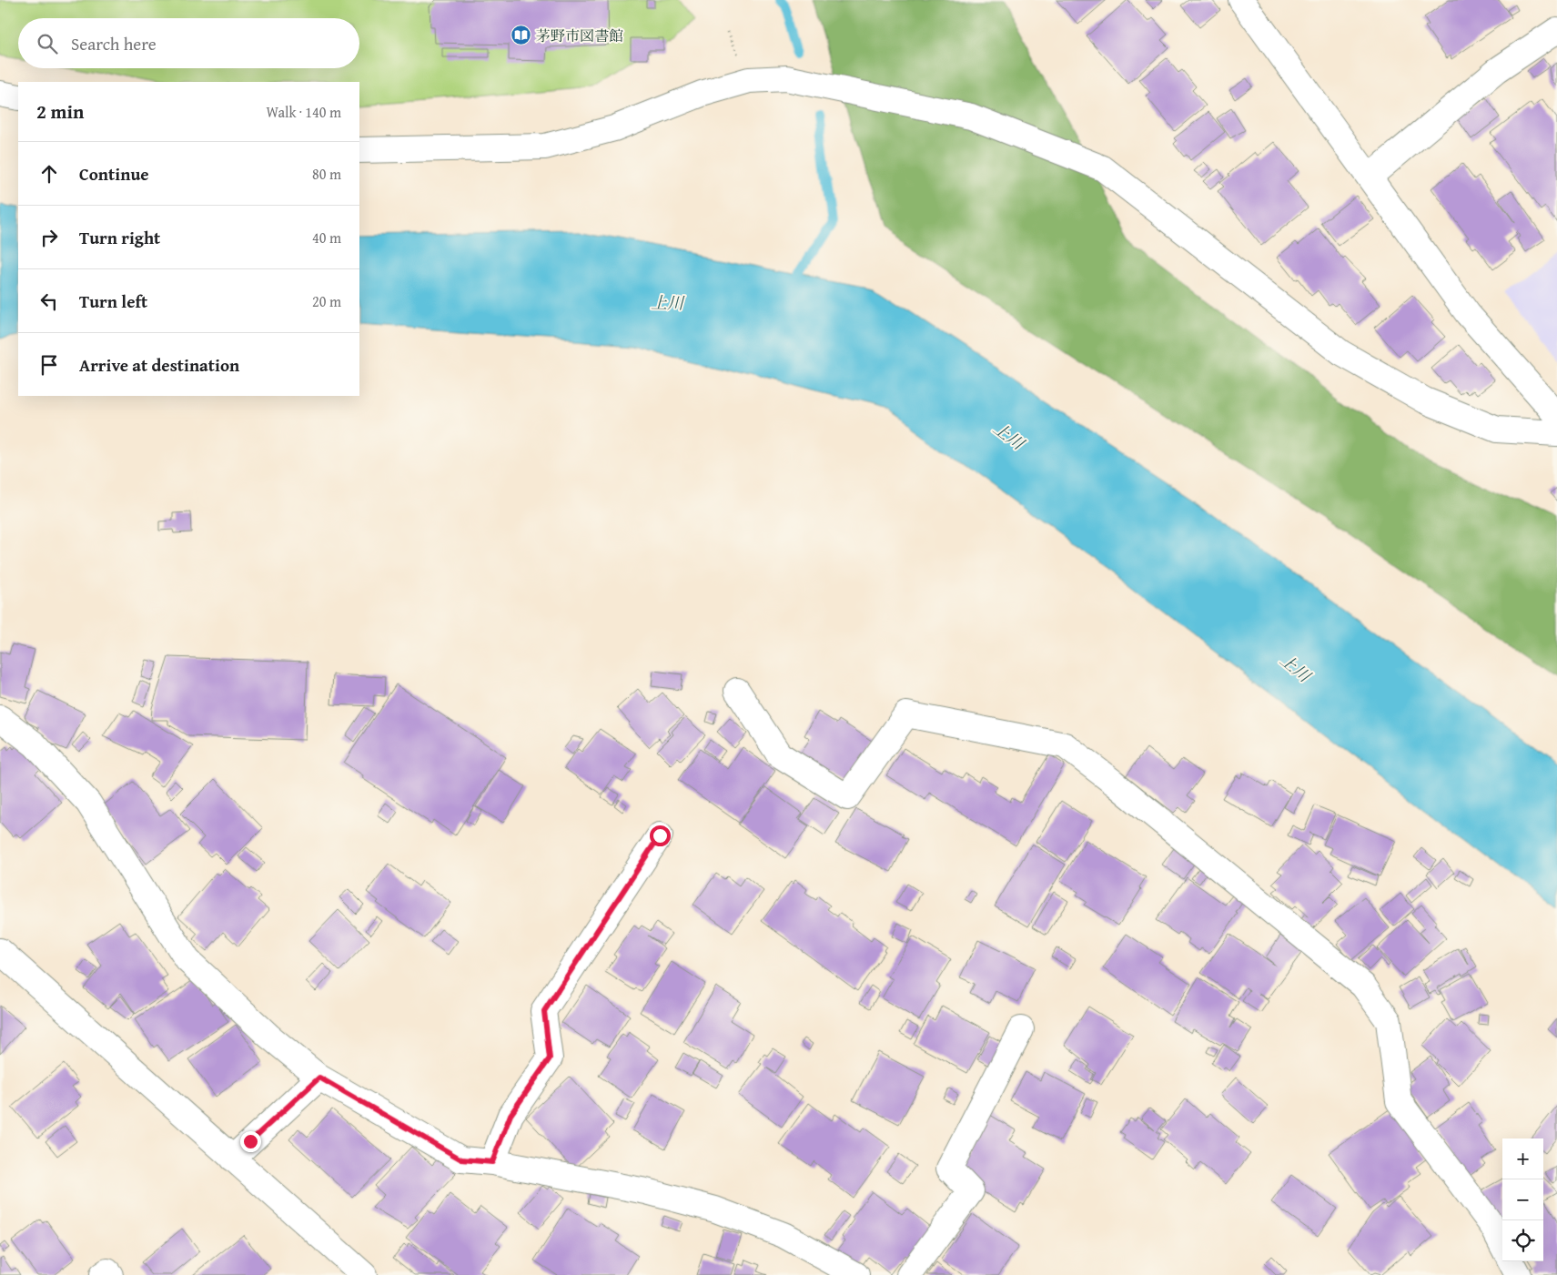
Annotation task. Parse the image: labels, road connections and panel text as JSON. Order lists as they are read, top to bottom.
{
  "water": ["上川"],
  "places": {
    "library": ["茅野市図書館"]
  },
  "page": {
    "search": "Search here",
    "heading": ["2 min", "Walk · 140 m"],
    "list": [
      ["Continue", "80 m"],
      ["Turn right", "40 m"],
      ["Turn left", "20 m"],
      "Arrive at destination"
    ],
    "map_buttons": ["+", "−"]
  }
}
